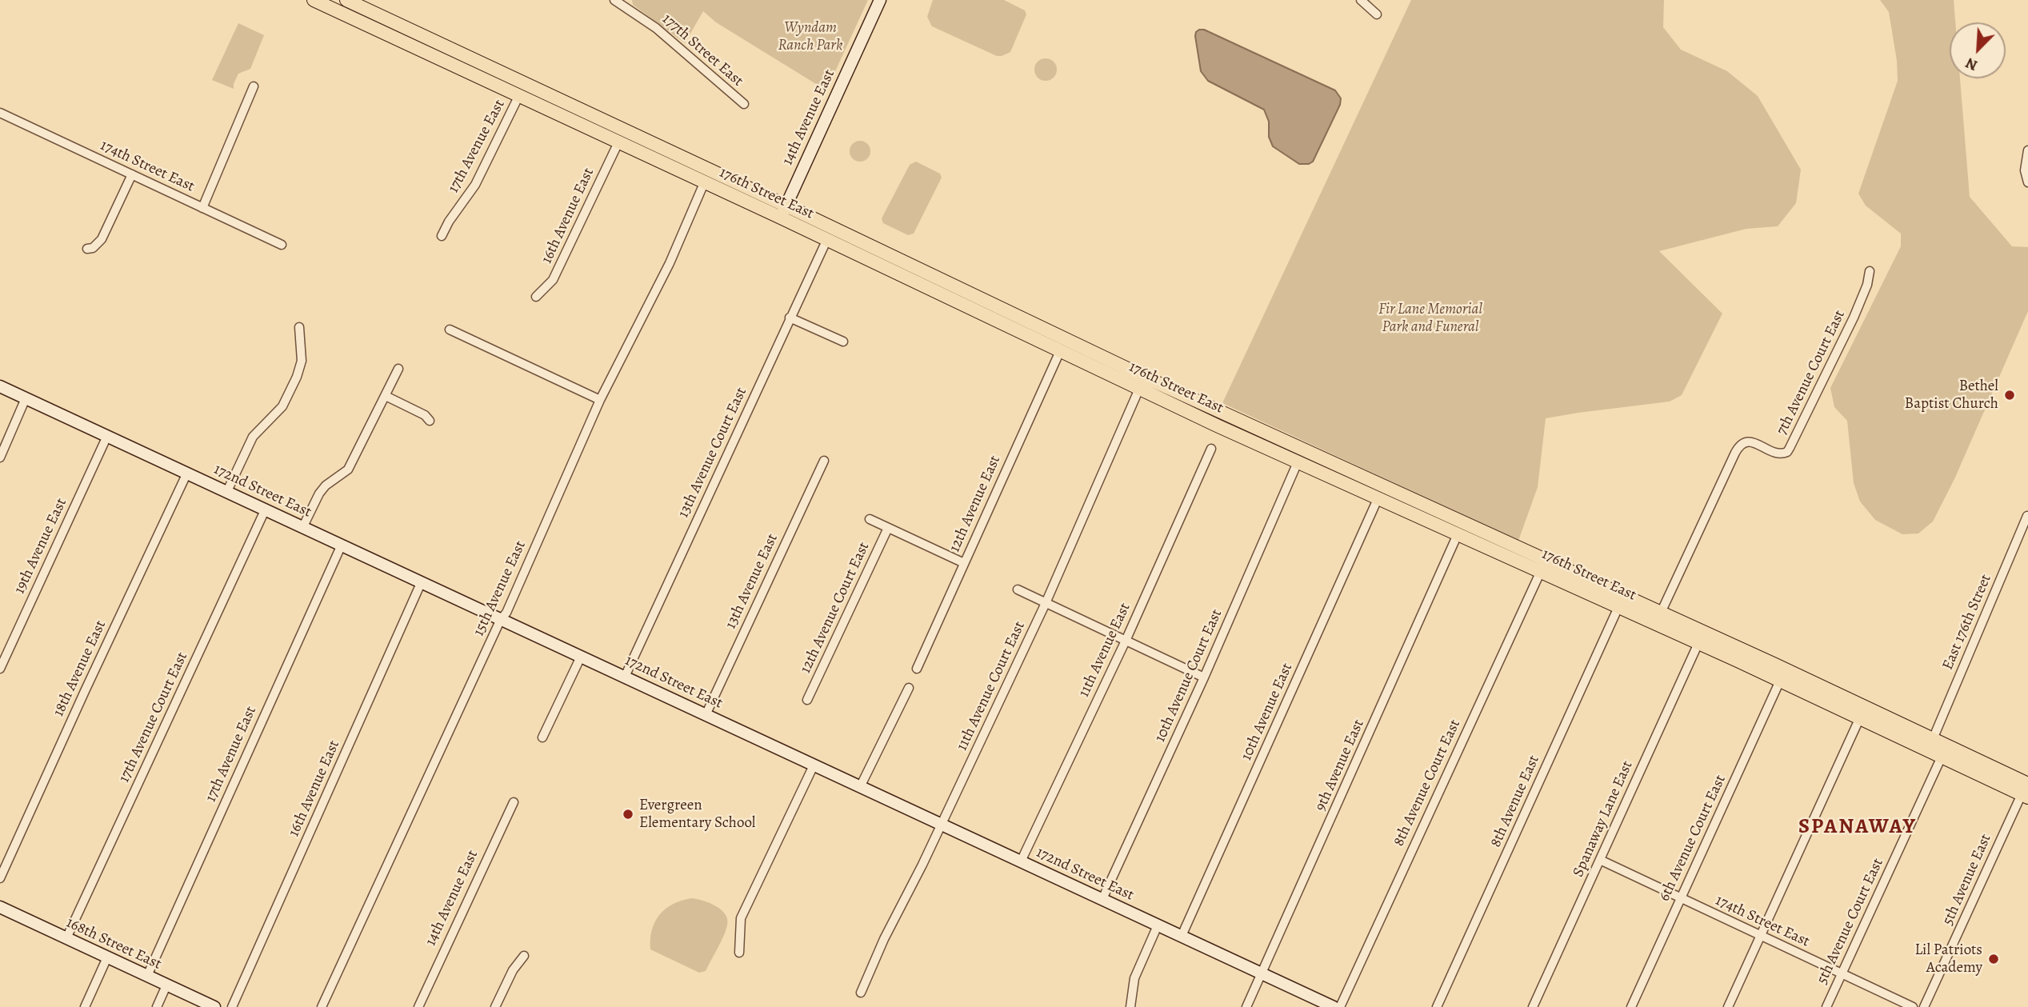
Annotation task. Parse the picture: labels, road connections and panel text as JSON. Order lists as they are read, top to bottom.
{
  "streets": {
    "main road": ["176th Street East"],
    "street": [
      "177th Street East",
      "14th Avenue East",
      "17th Avenue East",
      "174th Street East",
      "16th Avenue East",
      "7th Avenue Court East",
      "13th Avenue Court East",
      "172nd Street East",
      "12th Avenue East",
      "19th Avenue East",
      "13th Avenue East",
      "15th Avenue East",
      "12th Avenue Court East",
      "East 176th Street",
      "11th Avenue East",
      "18th Avenue East",
      "10th Avenue Court East",
      "11th Avenue Court East",
      "10th Avenue East",
      "17th Avenue Court East",
      "9th Avenue East",
      "8th Avenue Court East",
      "8th Avenue East",
      "Spanaway Lane East",
      "6th Avenue Court East",
      "5th Avenue East",
      "5th Avenue Court East",
      "168th Street East"
    ]
  },
  "crossings": [
    ["14th Avenue East", "176th Street East"],
    ["17th Avenue East", "176th Street East"],
    ["17th Avenue East", "172nd Street East"],
    ["17th Avenue East", "168th Street East"],
    ["174th Street East", "Spanaway Lane East"],
    ["174th Street East", "6th Avenue Court East"],
    ["174th Street East", "5th Avenue Court East"],
    ["176th Street East", "16th Avenue East"],
    ["176th Street East", "7th Avenue Court East"],
    ["176th Street East", "13th Avenue Court East"],
    ["176th Street East", "12th Avenue East"],
    ["176th Street East", "15th Avenue East"],
    ["176th Street East", "East 176th Street"],
    ["176th Street East", "10th Avenue Court East"],
    ["176th Street East", "11th Avenue Court East"],
    ["176th Street East", "10th Avenue East"],
    ["176th Street East", "9th Avenue East"],
    ["176th Street East", "8th Avenue Court East"],
    ["176th Street East", "8th Avenue East"],
    ["176th Street East", "Spanaway Lane East"],
    ["176th Street East", "6th Avenue Court East"],
    ["176th Street East", "5th Avenue East"],
    ["176th Street East", "5th Avenue Court East"],
    ["16th Avenue East", "172nd Street East"],
    ["13th Avenue Court East", "172nd Street East"],
    ["172nd Street East", "19th Avenue East"],
    ["172nd Street East", "13th Avenue East"],
    ["172nd Street East", "15th Avenue East"],
    ["172nd Street East", "11th Avenue East"],
    ["172nd Street East", "18th Avenue East"],
    ["172nd Street East", "10th Avenue Court East"],
    ["172nd Street East", "11th Avenue Court East"],
    ["172nd Street East", "10th Avenue East"],
    ["172nd Street East", "17th Avenue Court East"],
    ["172nd Street East", "9th Avenue East"],
    ["17th Avenue Court East", "168th Street East"]
  ],
  "districts": ["SPANAWAY"],
  "parks": ["Wyndam Ranch Park", "Fir Lane Memorial Park and Funeral"],
  "places": ["Bethel Baptist Church", "Evergreen Elementary School", "Lil Patriots Academy"],
  "north": "bottom left"
}
